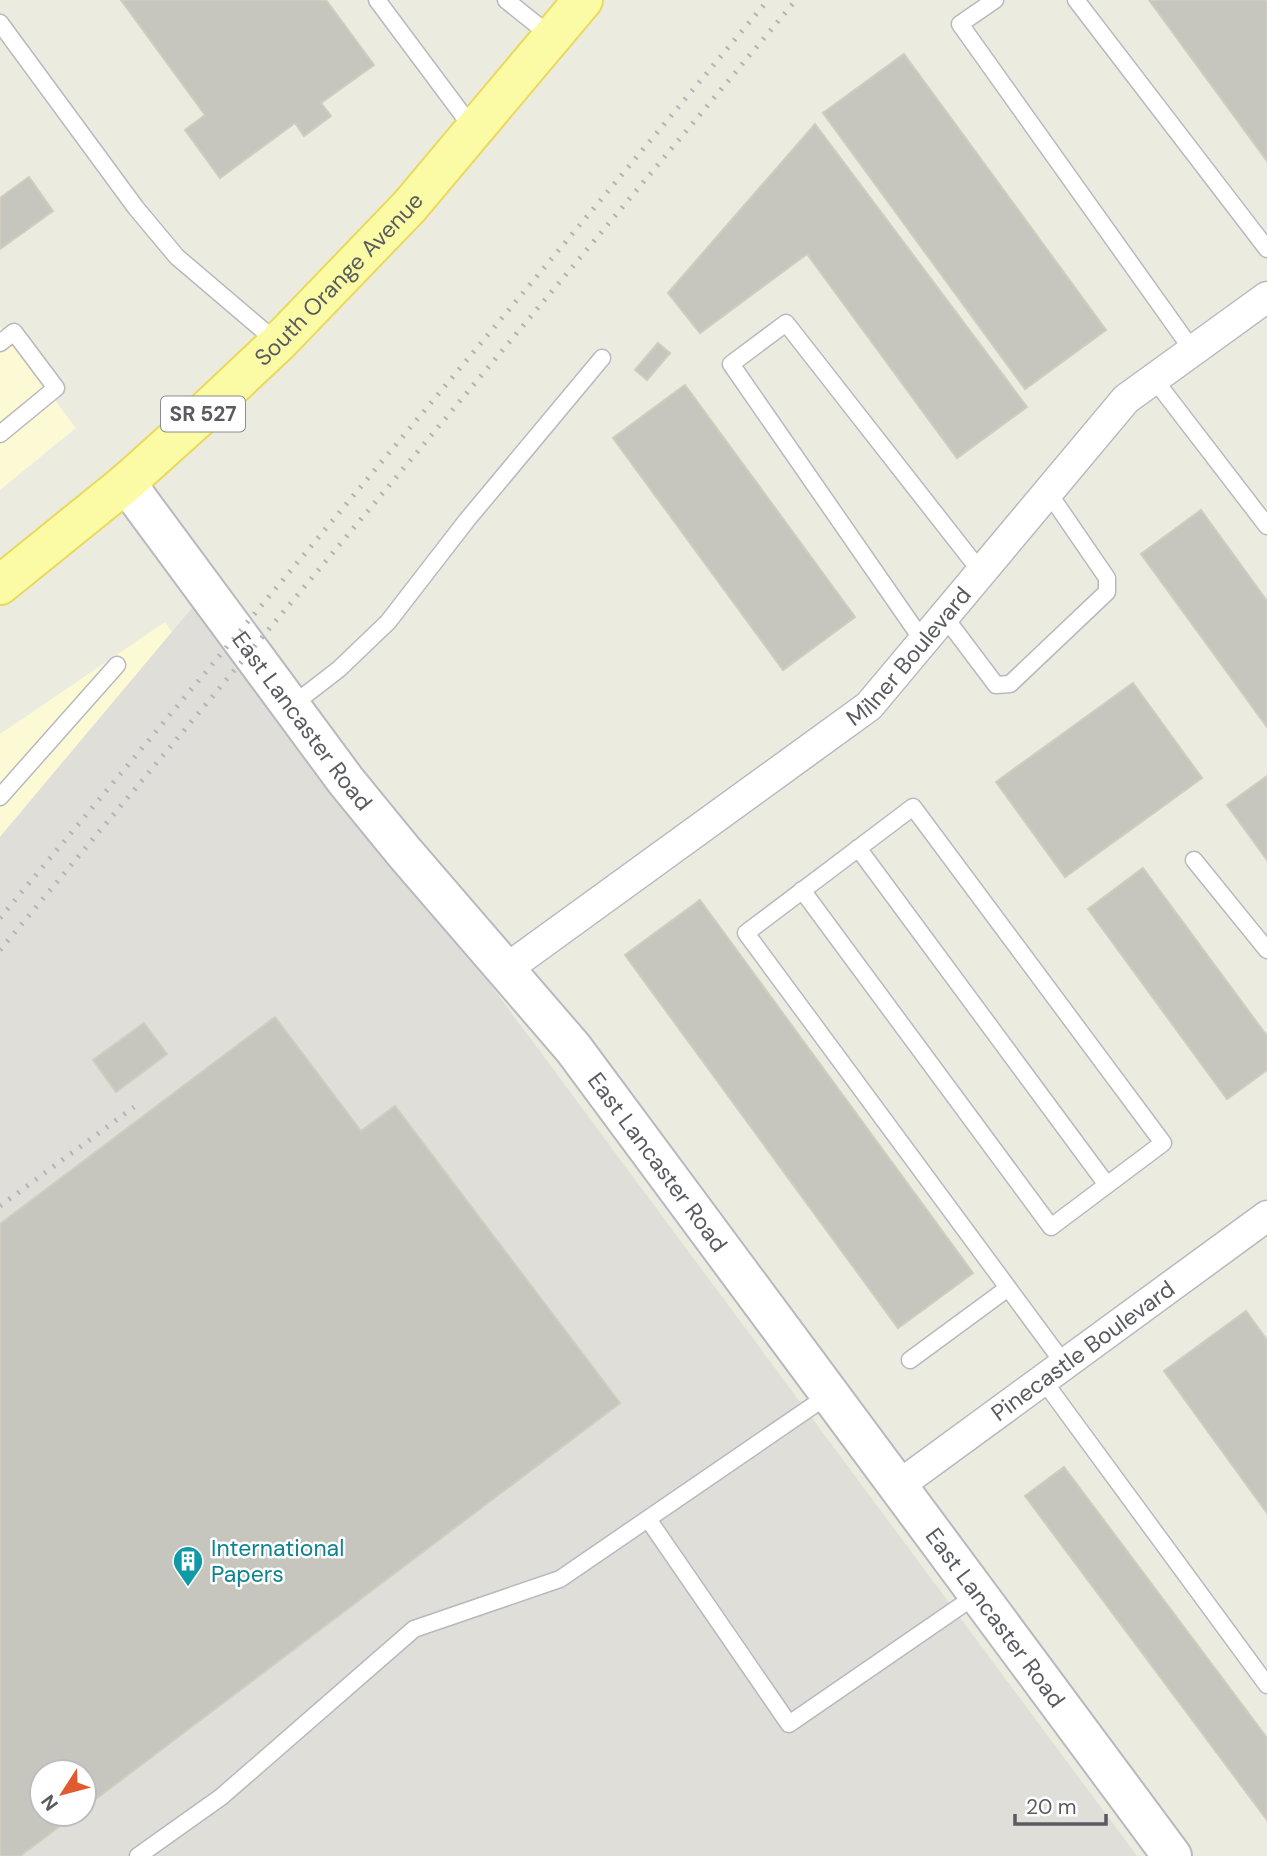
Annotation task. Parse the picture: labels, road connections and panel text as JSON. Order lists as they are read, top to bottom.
{
  "streets": {
    "main road": ["South Orange Avenue", "SR 527"],
    "street": ["Milner Boulevard", "East Lancaster Road", "Pinecastle Boulevard"]
  },
  "crossings": [
    ["South Orange Avenue", "East Lancaster Road"],
    ["Milner Boulevard", "East Lancaster Road"],
    ["East Lancaster Road", "Pinecastle Boulevard"]
  ],
  "places": {
    "building": ["International Papers"]
  },
  "scale_bar": "20 m",
  "north": "bottom left"
}
